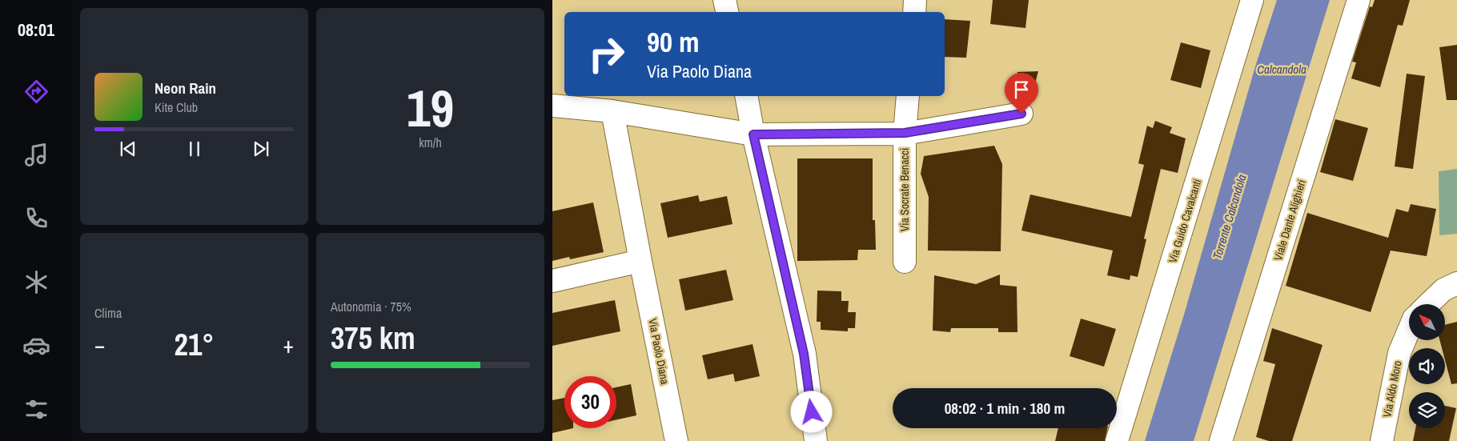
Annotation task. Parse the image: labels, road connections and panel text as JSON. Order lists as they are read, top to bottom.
{
  "streets": {
    "street": [
      "Via Socrate Benacci",
      "Viale Dante Alighieri",
      "Via Guido Cavalcanti",
      "Via Paolo Diana",
      "Via Aldo Moro"
    ]
  },
  "water": ["Calcandola", "Torrente Calcandola"],
  "north": "top left",
  "page": {
    "tabs": "08:01",
    "tile": [
      ["19", "km/h"],
      "Clima",
      ["Autonomia · 75%", "375 km"]
    ],
    "turn": ["90 m", "Via Paolo Diana"],
    "song": ["Neon Rain", "Kite Club"],
    "heat": ["−", "21°", "+"],
    "limit": "30",
    "trip": "08:02 · 1 min · 180 m"
  }
}
